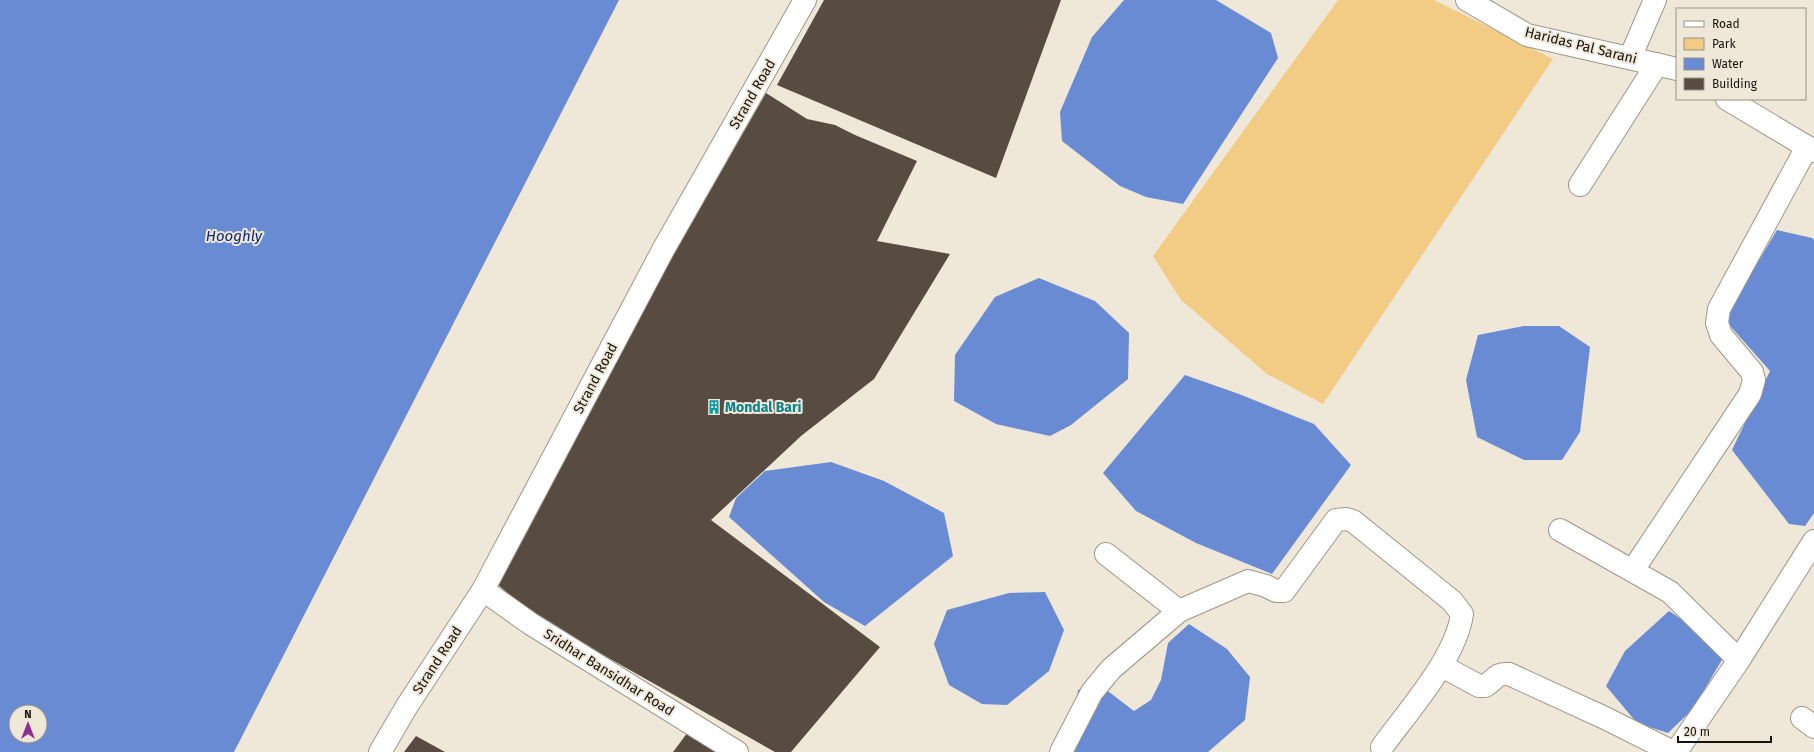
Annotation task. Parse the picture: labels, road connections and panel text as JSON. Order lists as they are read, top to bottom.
{
  "streets": {
    "street": ["Haridas Pal Sarani", "Strand Road", "Sridhar Bansidhar Road"]
  },
  "crossings": [
    ["Strand Road", "Sridhar Bansidhar Road"]
  ],
  "water": ["Hooghly"],
  "places": {
    "building": ["Mondal Bari"]
  },
  "legend": [
    "Road",
    "Park",
    "Water",
    "Building"
  ],
  "scale_bar": "20 m",
  "north": "top"
}
